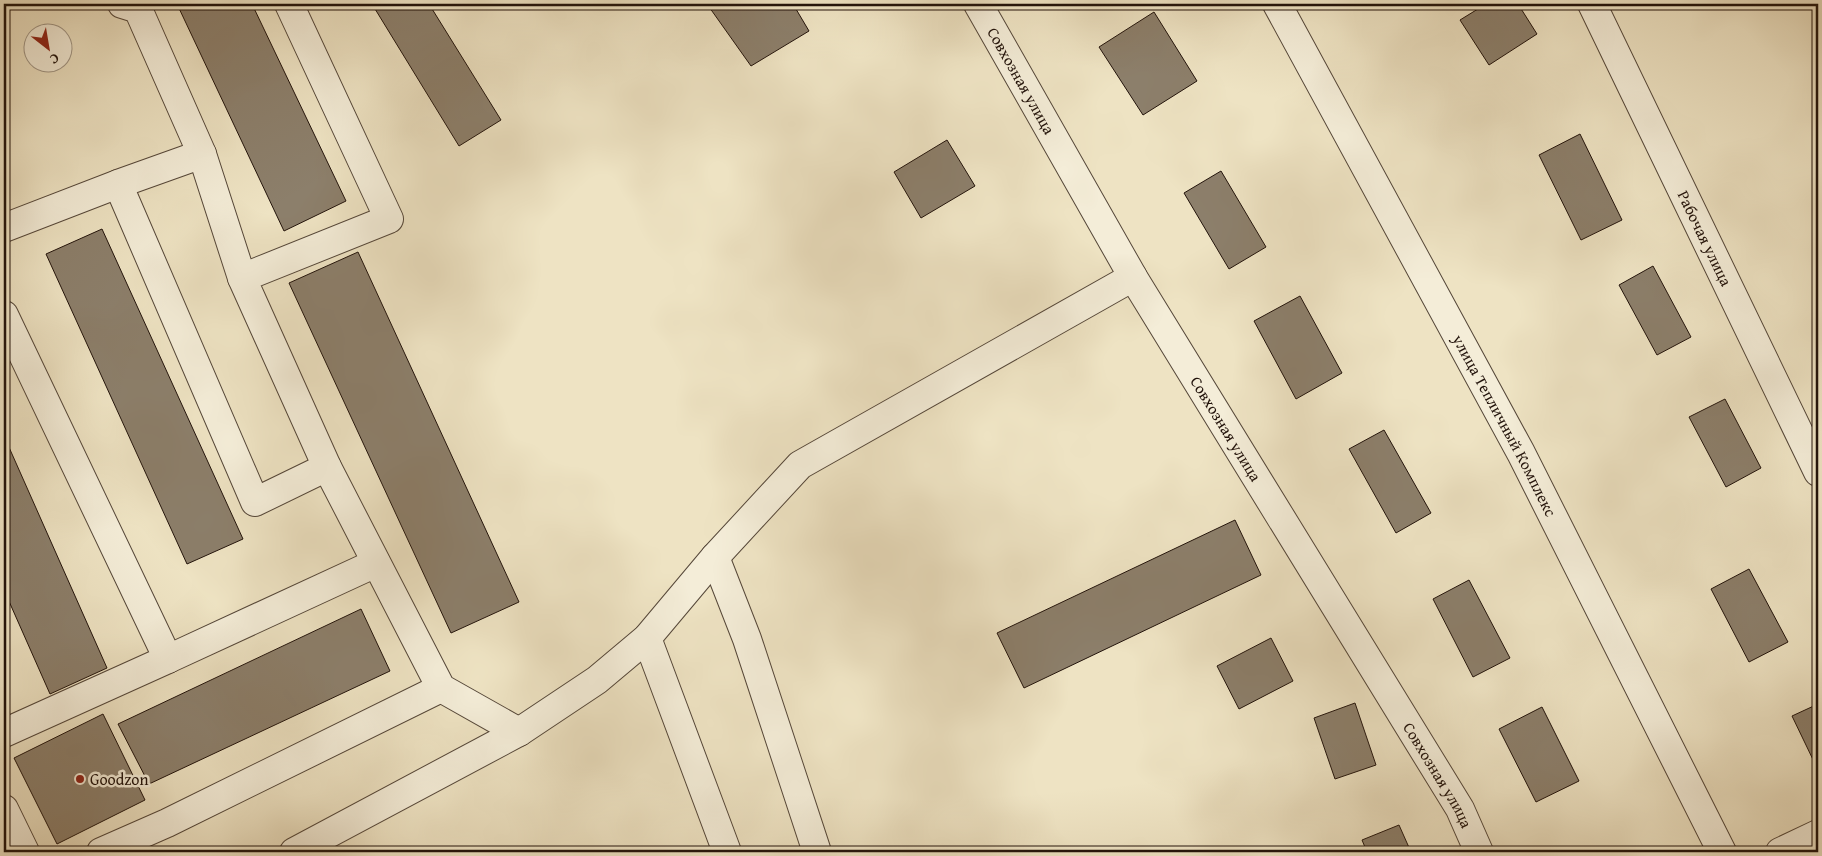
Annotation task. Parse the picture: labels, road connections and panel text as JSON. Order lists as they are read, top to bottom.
{
  "streets": {
    "street": ["Совхозная улица", "Рабочая улица", "улица Тепличный Комплекс"]
  },
  "places": ["Goodzon"],
  "north": "bottom right"
}
